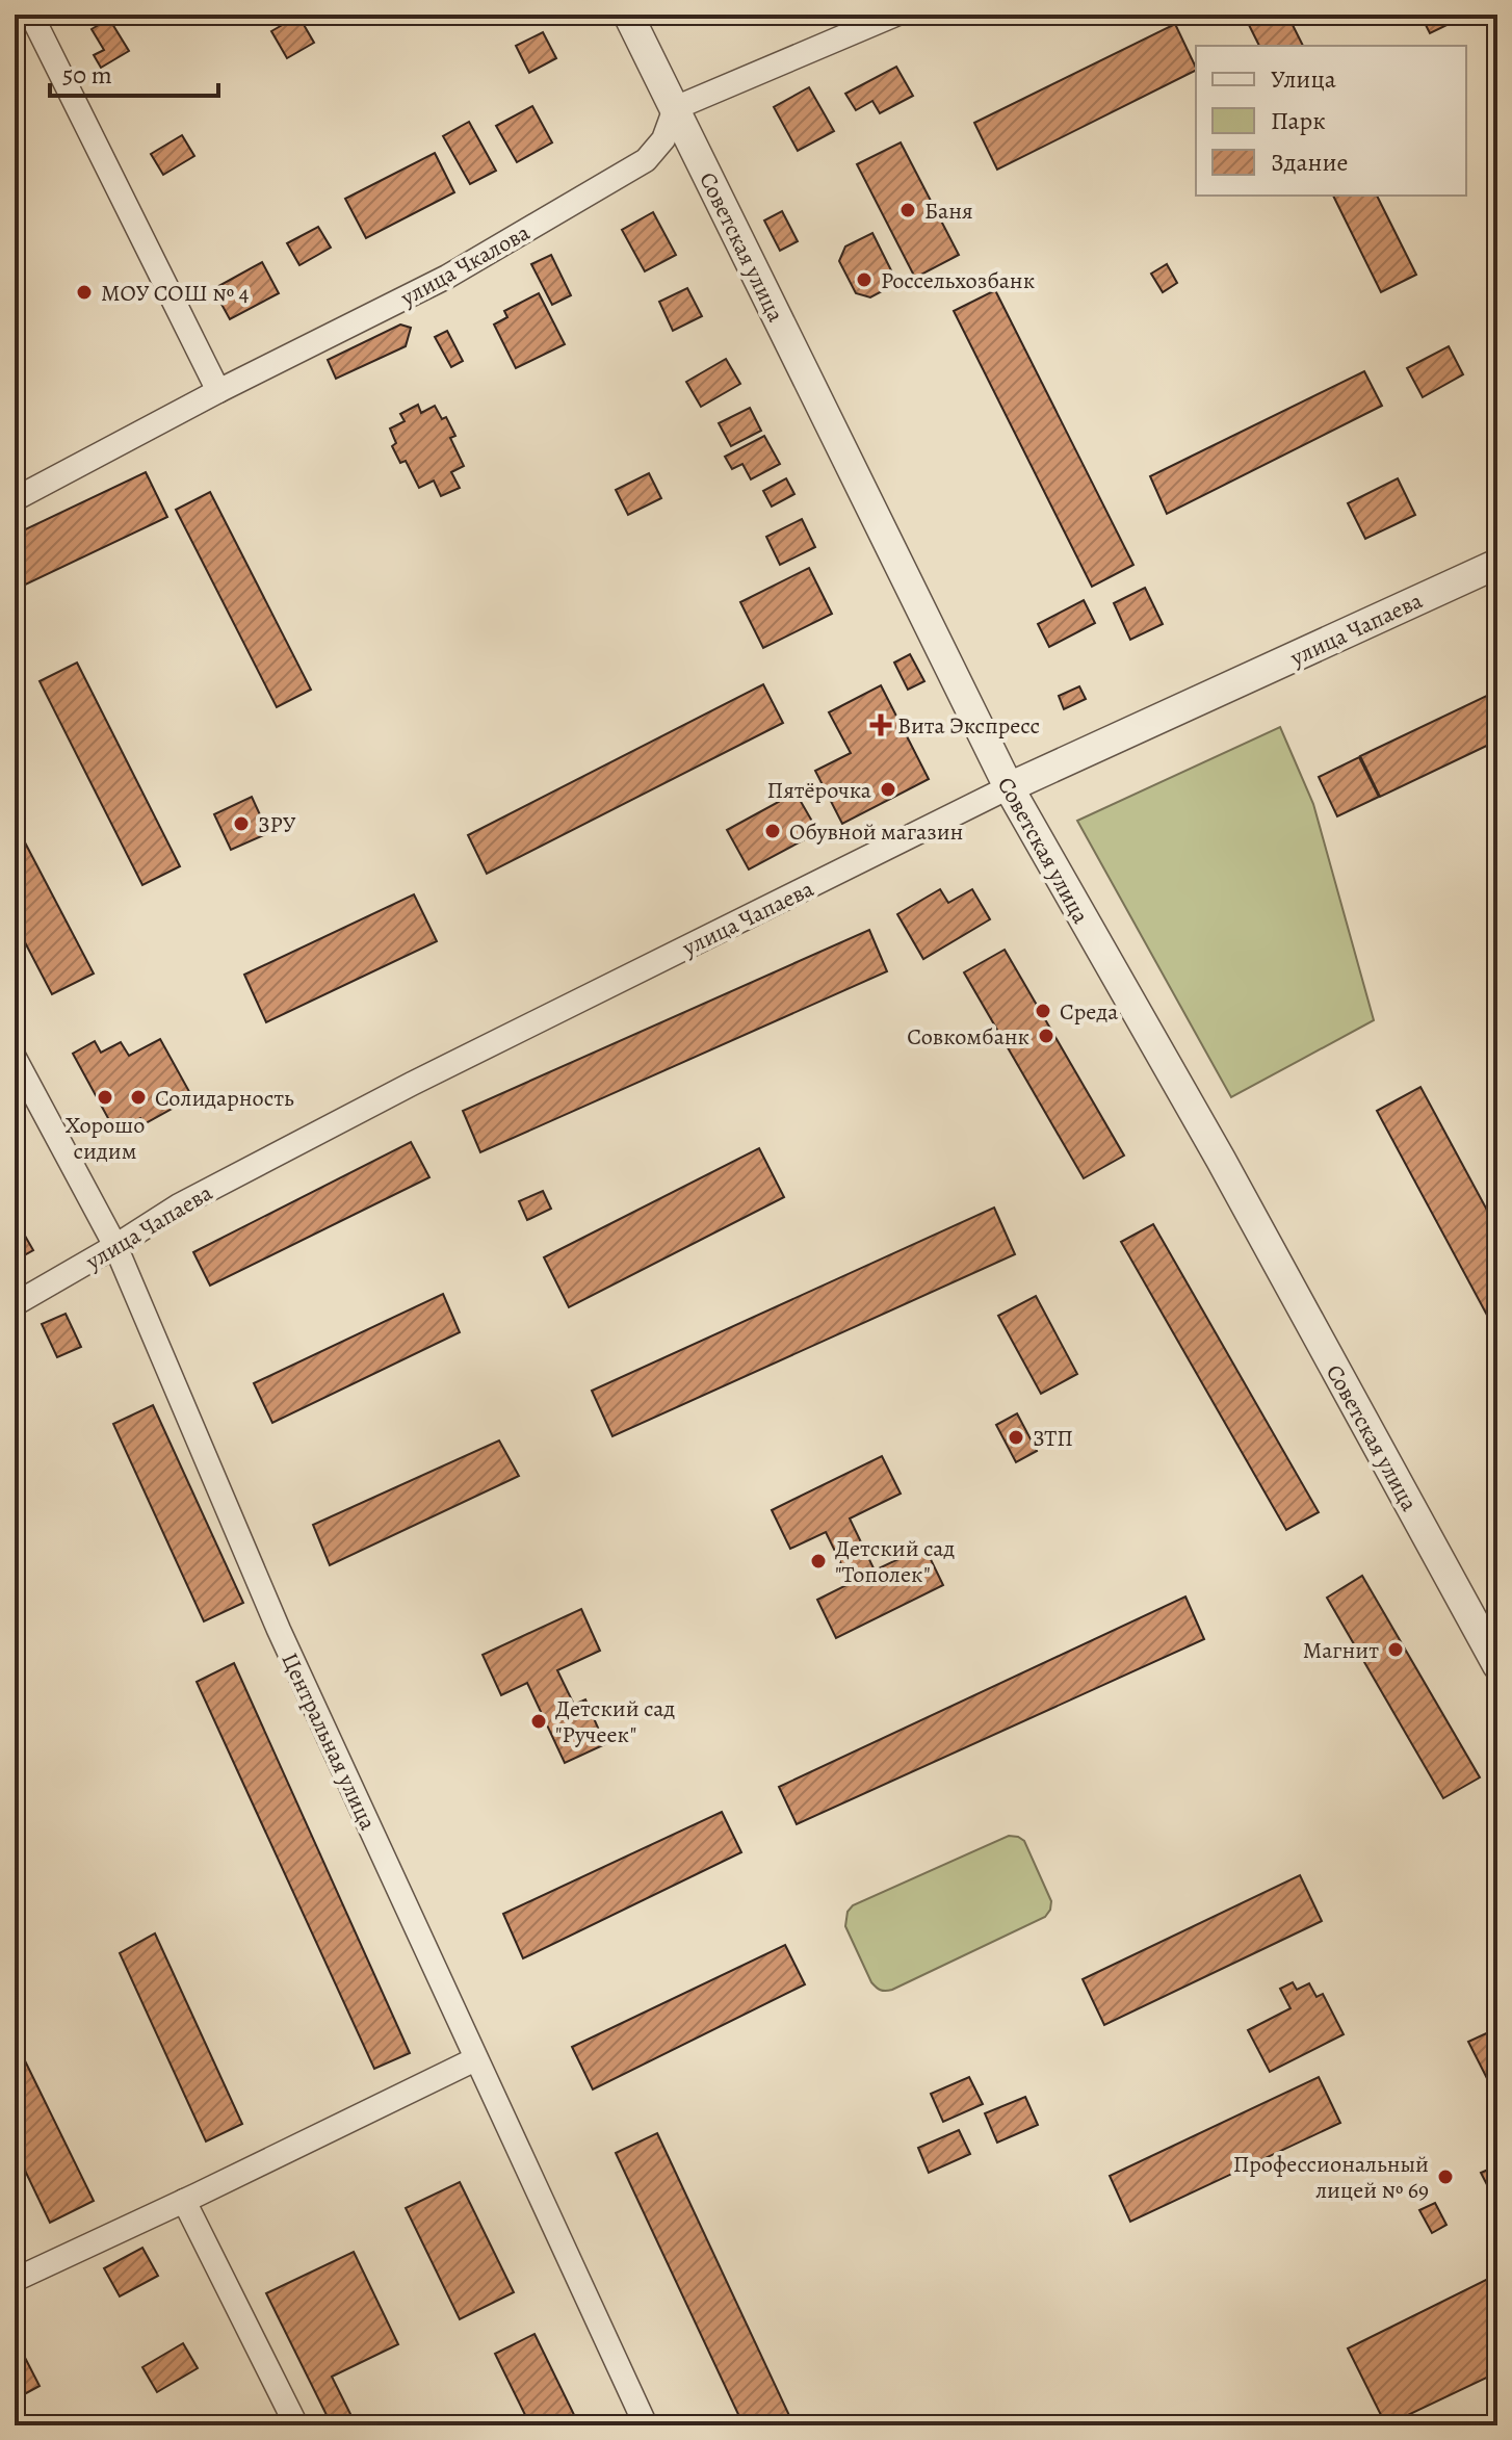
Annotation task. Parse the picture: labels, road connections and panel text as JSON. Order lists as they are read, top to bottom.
{
  "streets": {
    "street": [
      "Советская улица",
      "улица Чкалова",
      "улица Чапаева",
      "Центральная улица"
    ]
  },
  "crossings": [
    ["Советская улица", "улица Чкалова"],
    ["Советская улица", "улица Чапаева"],
    ["улица Чапаева", "Центральная улица"]
  ],
  "places": {
    "other": [
      "Баня",
      "Россельхозбанк",
      "МОУ СОШ № 4",
      "Пятёрочка",
      "ЗРУ",
      "Обувной магазин",
      "Среда",
      "Совкомбанк",
      "Хорошо сидим",
      "Солидарность",
      "ЗТП",
      "Детский сад \"Тополек\"",
      "Магнит",
      "Детский сад \"Ручеек\"",
      "Профессиональный лицей № 69"
    ],
    "health": ["Вита Экспресс"]
  },
  "legend": ["Улица", "Парк", "Здание"],
  "scale_bar": "50 m"
}
